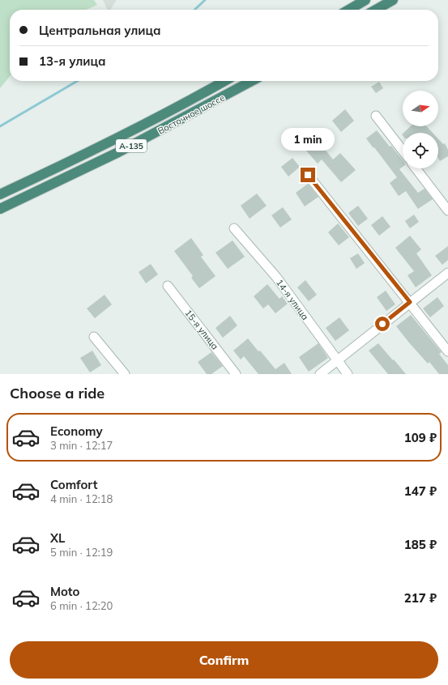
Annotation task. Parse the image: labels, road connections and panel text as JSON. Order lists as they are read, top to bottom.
{
  "streets": {
    "highway": ["Восточное шоссе", "А-135"],
    "street": ["14-я улица", "15-я улица"]
  },
  "north": "right",
  "page": {
    "banner": ["Центральная улица", "13-я улица"],
    "bubble": "1 min",
    "heading": "Choose a ride",
    "list": [
      {
        "name": "Economy",
        "note": "3 min · 12:17",
        "value": "109 ₽"
      },
      {
        "name": "Comfort",
        "note": "4 min · 12:18",
        "value": "147 ₽"
      },
      {
        "name": "XL",
        "note": "5 min · 12:19",
        "value": "185 ₽"
      },
      {
        "name": "Moto",
        "note": "6 min · 12:20",
        "value": "217 ₽"
      }
    ],
    "buttons": "Confirm"
  }
}
